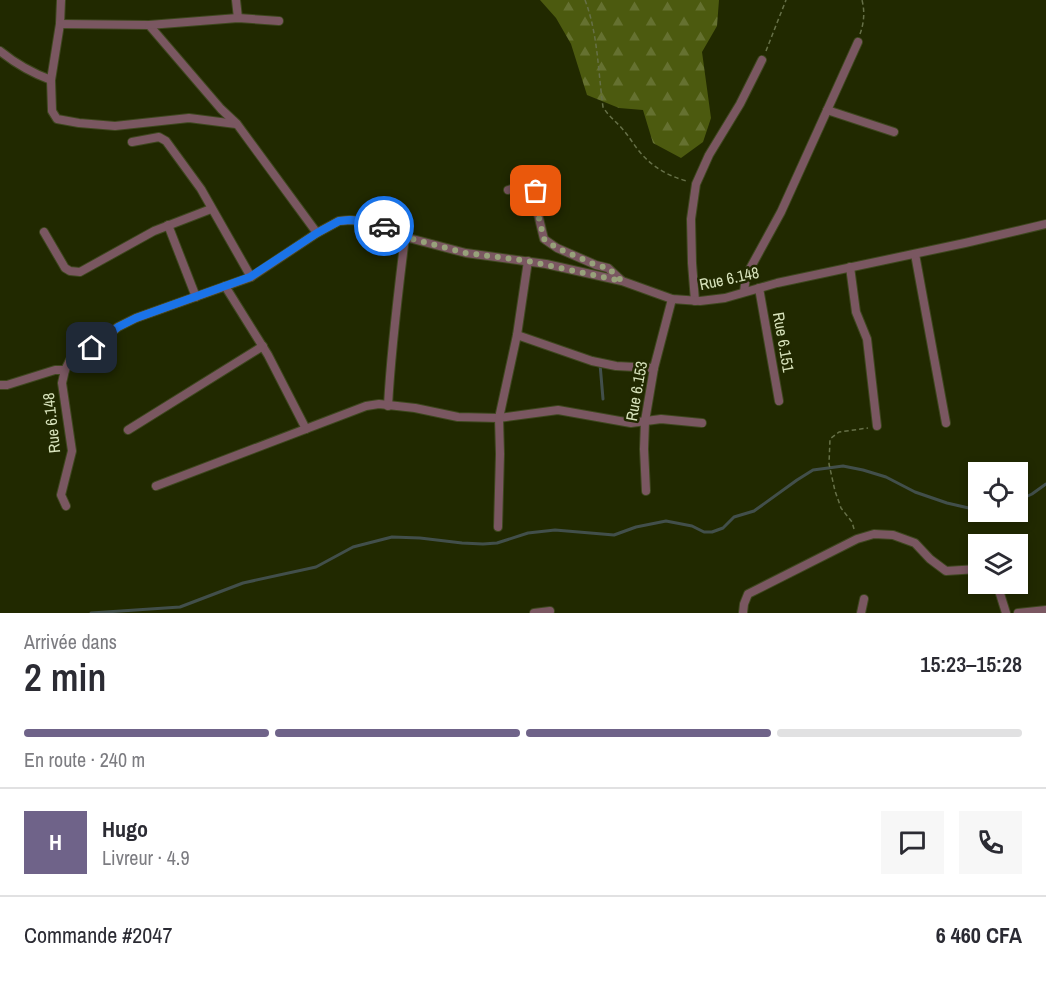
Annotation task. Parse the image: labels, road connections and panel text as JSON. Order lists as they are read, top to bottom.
{
  "streets": {
    "street": ["Rue 6.148", "Rue 6.151", "Rue 6.153"]
  },
  "crossings": [
    ["Rue 6.148", "Rue 6.151"],
    ["Rue 6.148", "Rue 6.153"]
  ],
  "page": {
    "heading": ["2 min", "Arrivée dans", "15:23–15:28"],
    "panel": [
      "Hugo",
      "Livreur · 4.9",
      "Commande #2047",
      "6 460 CFA"
    ],
    "bar": "En route · 240 m",
    "round": "H"
  }
}
